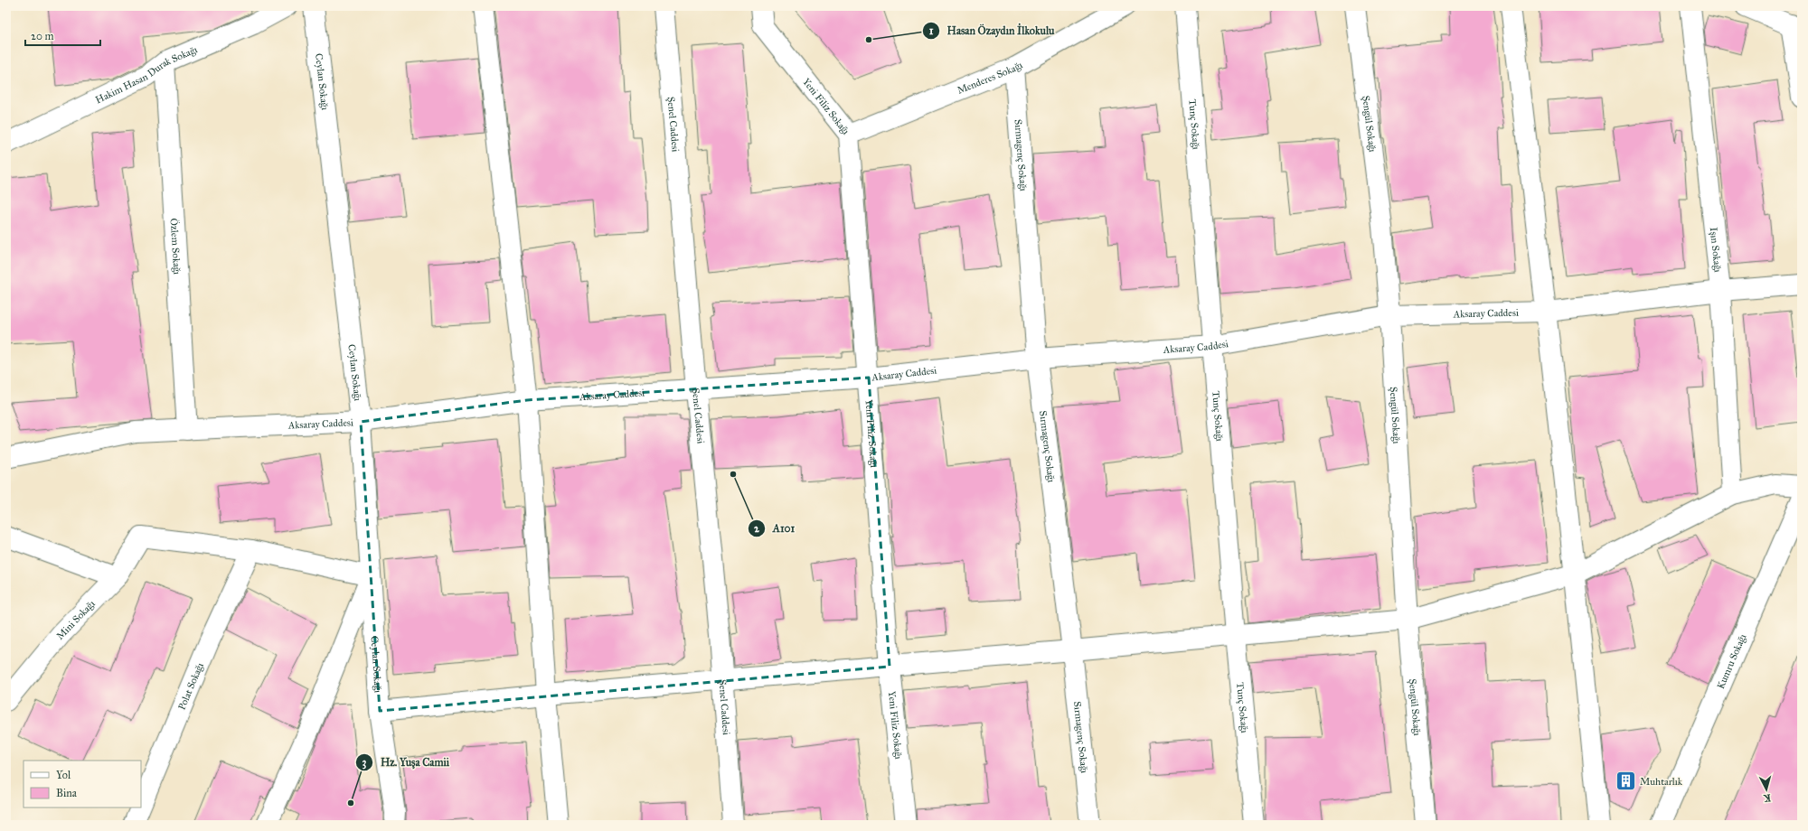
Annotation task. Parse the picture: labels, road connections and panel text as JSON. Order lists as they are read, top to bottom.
{
  "streets": {
    "street": [
      "Hakim Hasan Durak Sokağı",
      "Menderes Sokağı",
      "Ceylan Sokağı",
      "Yeni Filiz Sokağı",
      "Şenel Caddesi",
      "Tunç Sokağı",
      "Şengül Sokağı",
      "Sırmagenç Sokağı",
      "Özlem Sokağı",
      "Işın Sokağı",
      "Aksaray Caddesi",
      "Mini Sokağı",
      "Kumru Sokağı",
      "Polat Sokağı"
    ]
  },
  "crossings": [
    ["Hakim Hasan Durak Sokağı", "Özlem Sokağı"],
    ["Menderes Sokağı", "Yeni Filiz Sokağı"],
    ["Menderes Sokağı", "Sırmagenç Sokağı"],
    ["Ceylan Sokağı", "Aksaray Caddesi"],
    ["Yeni Filiz Sokağı", "Aksaray Caddesi"],
    ["Şenel Caddesi", "Aksaray Caddesi"],
    ["Tunç Sokağı", "Aksaray Caddesi"],
    ["Şengül Sokağı", "Aksaray Caddesi"],
    ["Sırmagenç Sokağı", "Aksaray Caddesi"],
    ["Özlem Sokağı", "Aksaray Caddesi"],
    ["Işın Sokağı", "Aksaray Caddesi"],
    ["Mini Sokağı", "Polat Sokağı"]
  ],
  "places": {
    "other": ["Hasan Özaydın İlkokulu", "A101", "Hz. Yuşa Camii"],
    "building": ["Muhtarlık"]
  },
  "legend": ["Yol", "Bina"],
  "scale_bar": "20 m",
  "north": "bottom"
}
